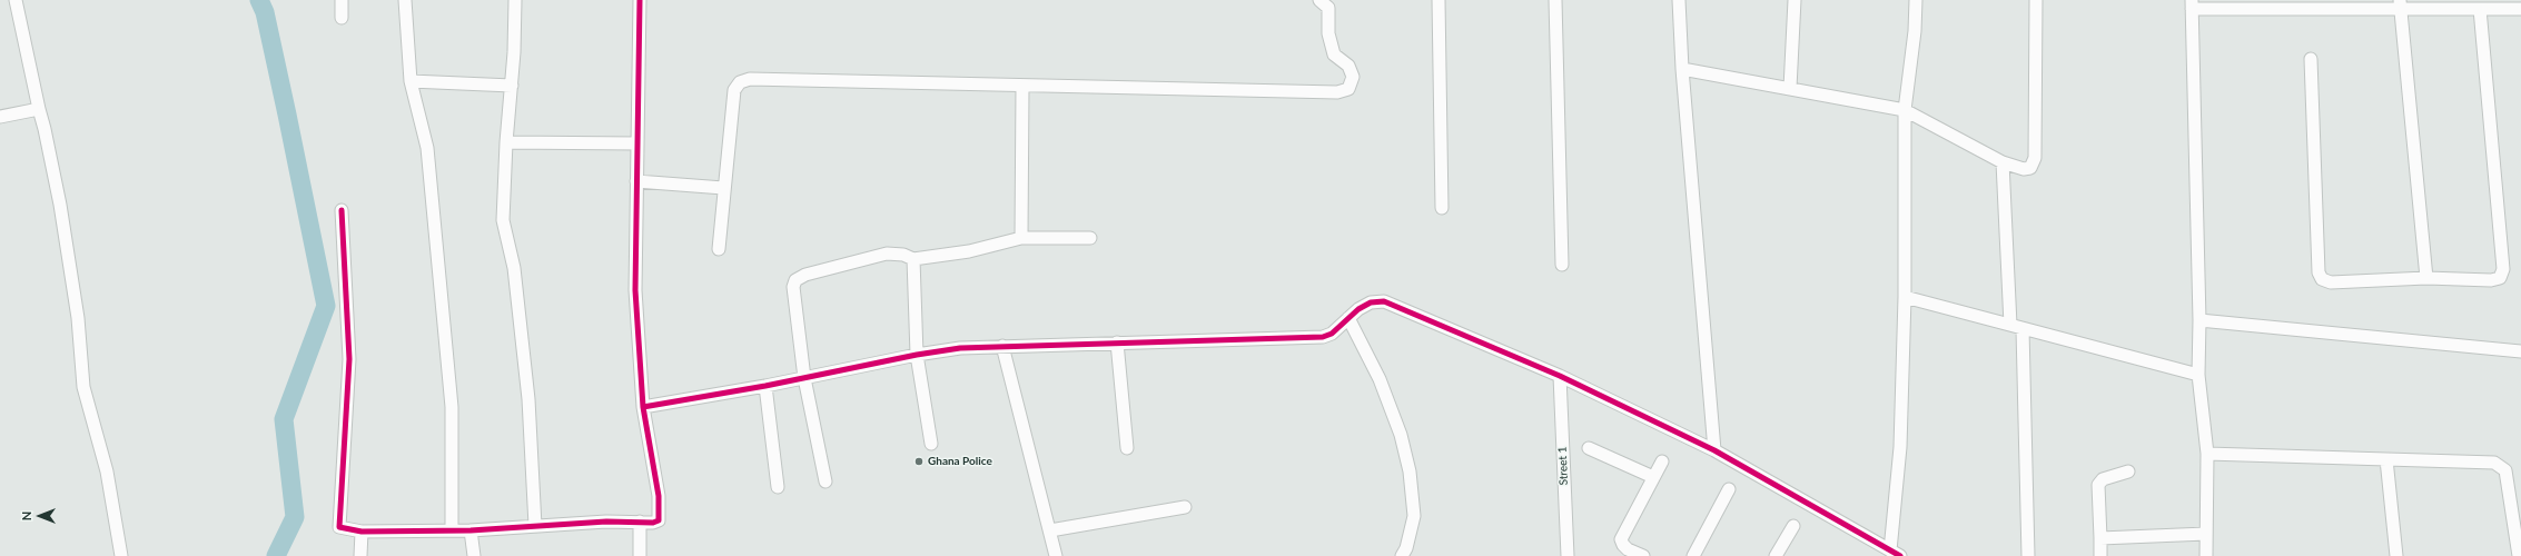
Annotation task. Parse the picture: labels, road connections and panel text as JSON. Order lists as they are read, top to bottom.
{
  "streets": {
    "street": ["Street 1"]
  },
  "places": ["Ghana Police"],
  "north": "left"
}
